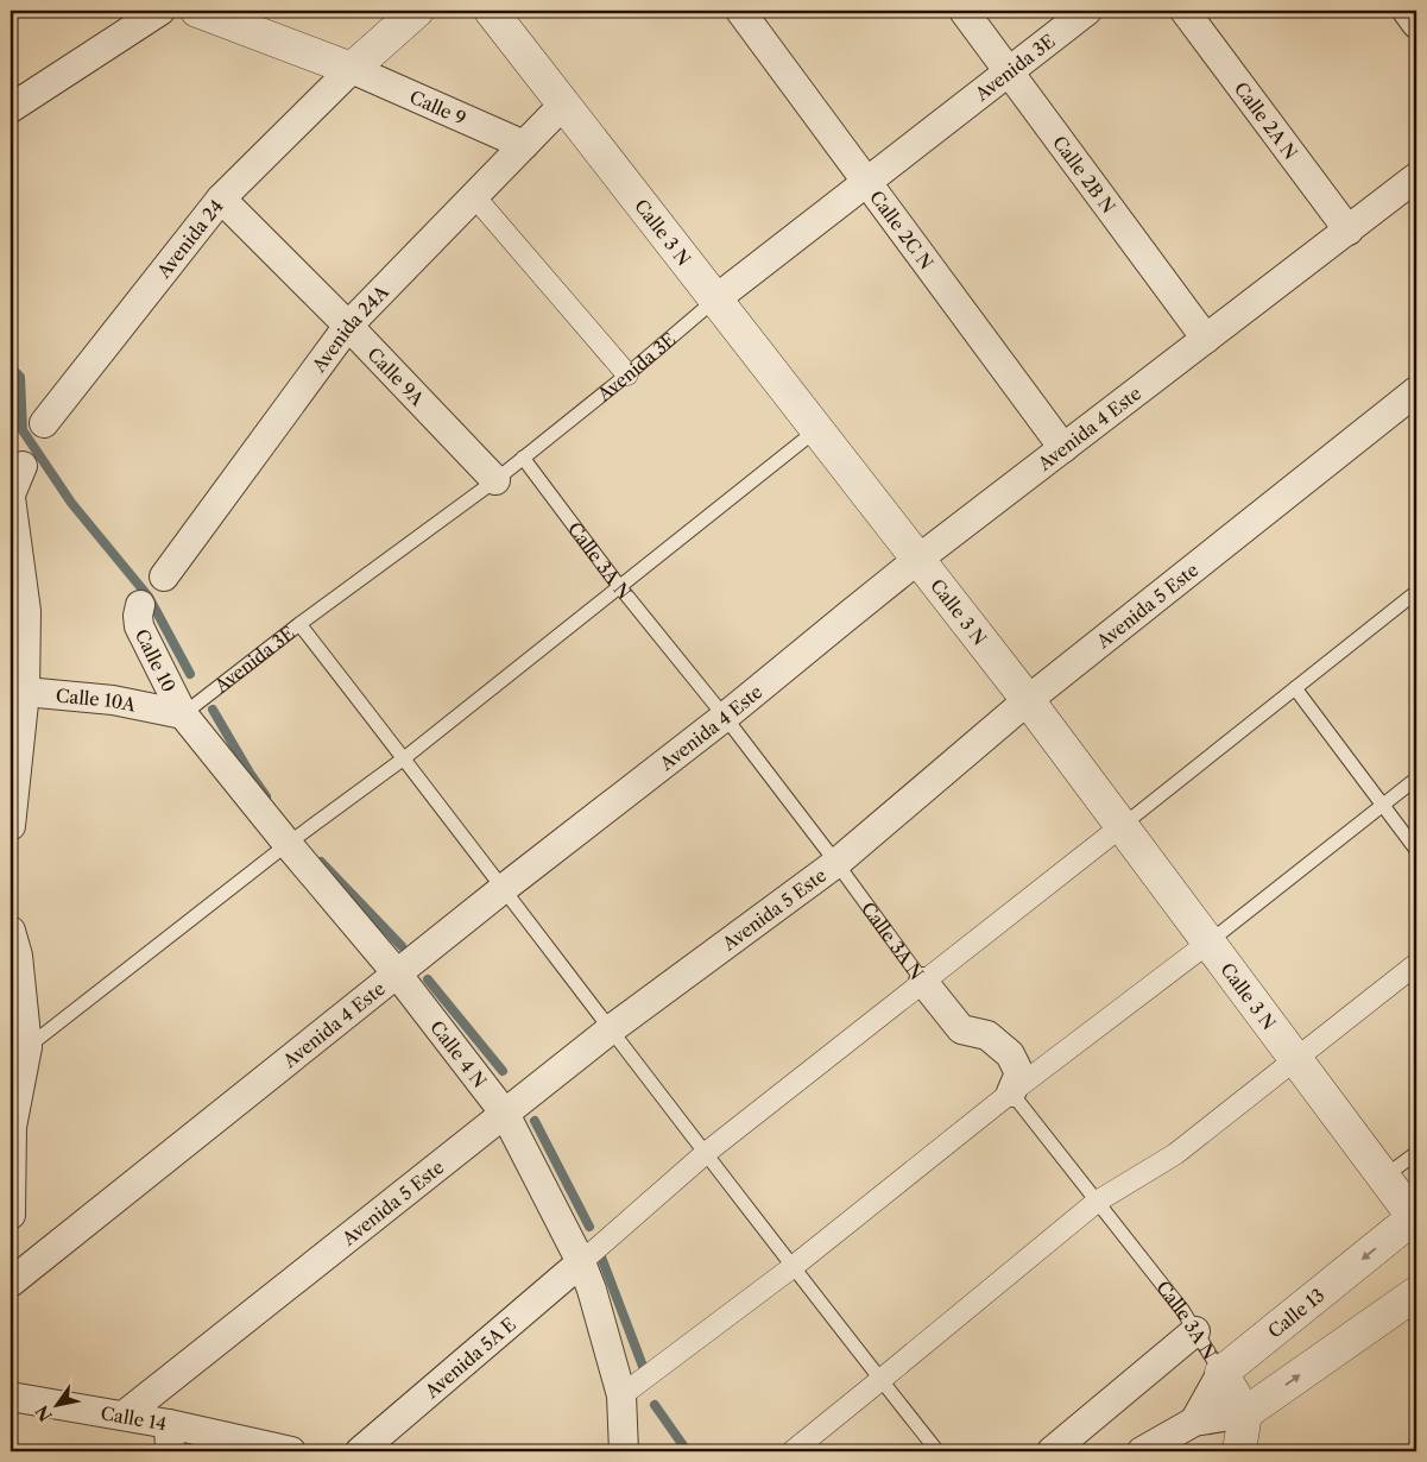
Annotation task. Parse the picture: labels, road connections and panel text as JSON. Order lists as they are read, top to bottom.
{
  "streets": {
    "street": [
      "Avenida 3E",
      "Calle 9",
      "Calle 2A N",
      "Calle 2B N",
      "Calle 2C N",
      "Calle 3 N",
      "Avenida 24",
      "Avenida 24A",
      "Calle 9A",
      "Avenida 4 Este",
      "Calle 3A N",
      "Avenida 5 Este",
      "Calle 10",
      "Calle 10A",
      "Calle 4 N",
      "Calle 13",
      "Avenida 5A E",
      "Calle 14"
    ]
  },
  "crossings": [
    ["Avenida 3E", "Calle 2B N"],
    ["Avenida 3E", "Calle 2C N"],
    ["Avenida 3E", "Calle 3 N"],
    ["Avenida 3E", "Calle 9A"],
    ["Avenida 3E", "Calle 3A N"],
    ["Avenida 3E", "Calle 10"],
    ["Avenida 3E", "Calle 10A"],
    ["Avenida 3E", "Calle 4 N"],
    ["Calle 9", "Avenida 24"],
    ["Calle 9", "Avenida 24A"],
    ["Calle 2A N", "Avenida 4 Este"],
    ["Calle 2B N", "Avenida 4 Este"],
    ["Calle 2C N", "Avenida 4 Este"],
    ["Calle 3 N", "Avenida 24A"],
    ["Calle 3 N", "Avenida 4 Este"],
    ["Calle 3 N", "Avenida 5 Este"],
    ["Calle 3 N", "Calle 13"],
    ["Avenida 24", "Calle 9A"],
    ["Avenida 24A", "Calle 9A"],
    ["Avenida 4 Este", "Calle 3A N"],
    ["Avenida 4 Este", "Calle 4 N"],
    ["Calle 3A N", "Avenida 5 Este"],
    ["Calle 3A N", "Calle 13"],
    ["Avenida 5 Este", "Calle 4 N"],
    ["Avenida 5 Este", "Calle 14"],
    ["Calle 10", "Calle 10A"],
    ["Calle 10", "Calle 4 N"],
    ["Calle 10A", "Calle 4 N"],
    ["Calle 4 N", "Avenida 5A E"]
  ],
  "north": "bottom left"
}
